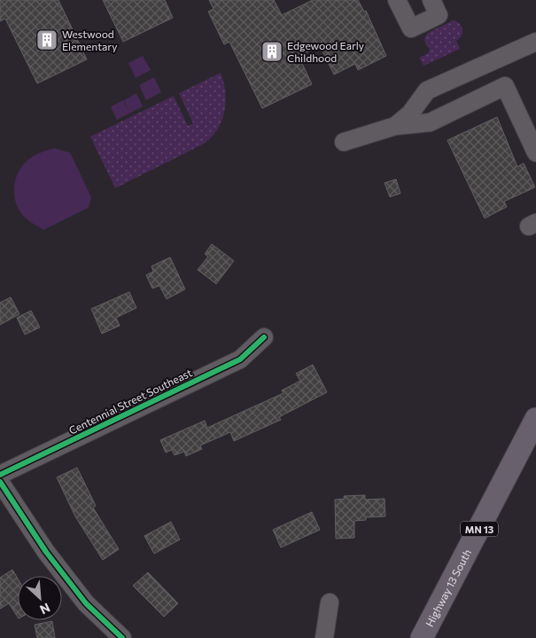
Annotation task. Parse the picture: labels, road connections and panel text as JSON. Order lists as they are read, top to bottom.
{
  "streets": {
    "main road": ["MN 13", "Highway 13 South"],
    "street": ["Centennial Street Southeast"]
  },
  "places": {
    "building": ["Westwood Elementary", "Edgewood Early Childhood"]
  },
  "north": "bottom right"
}
